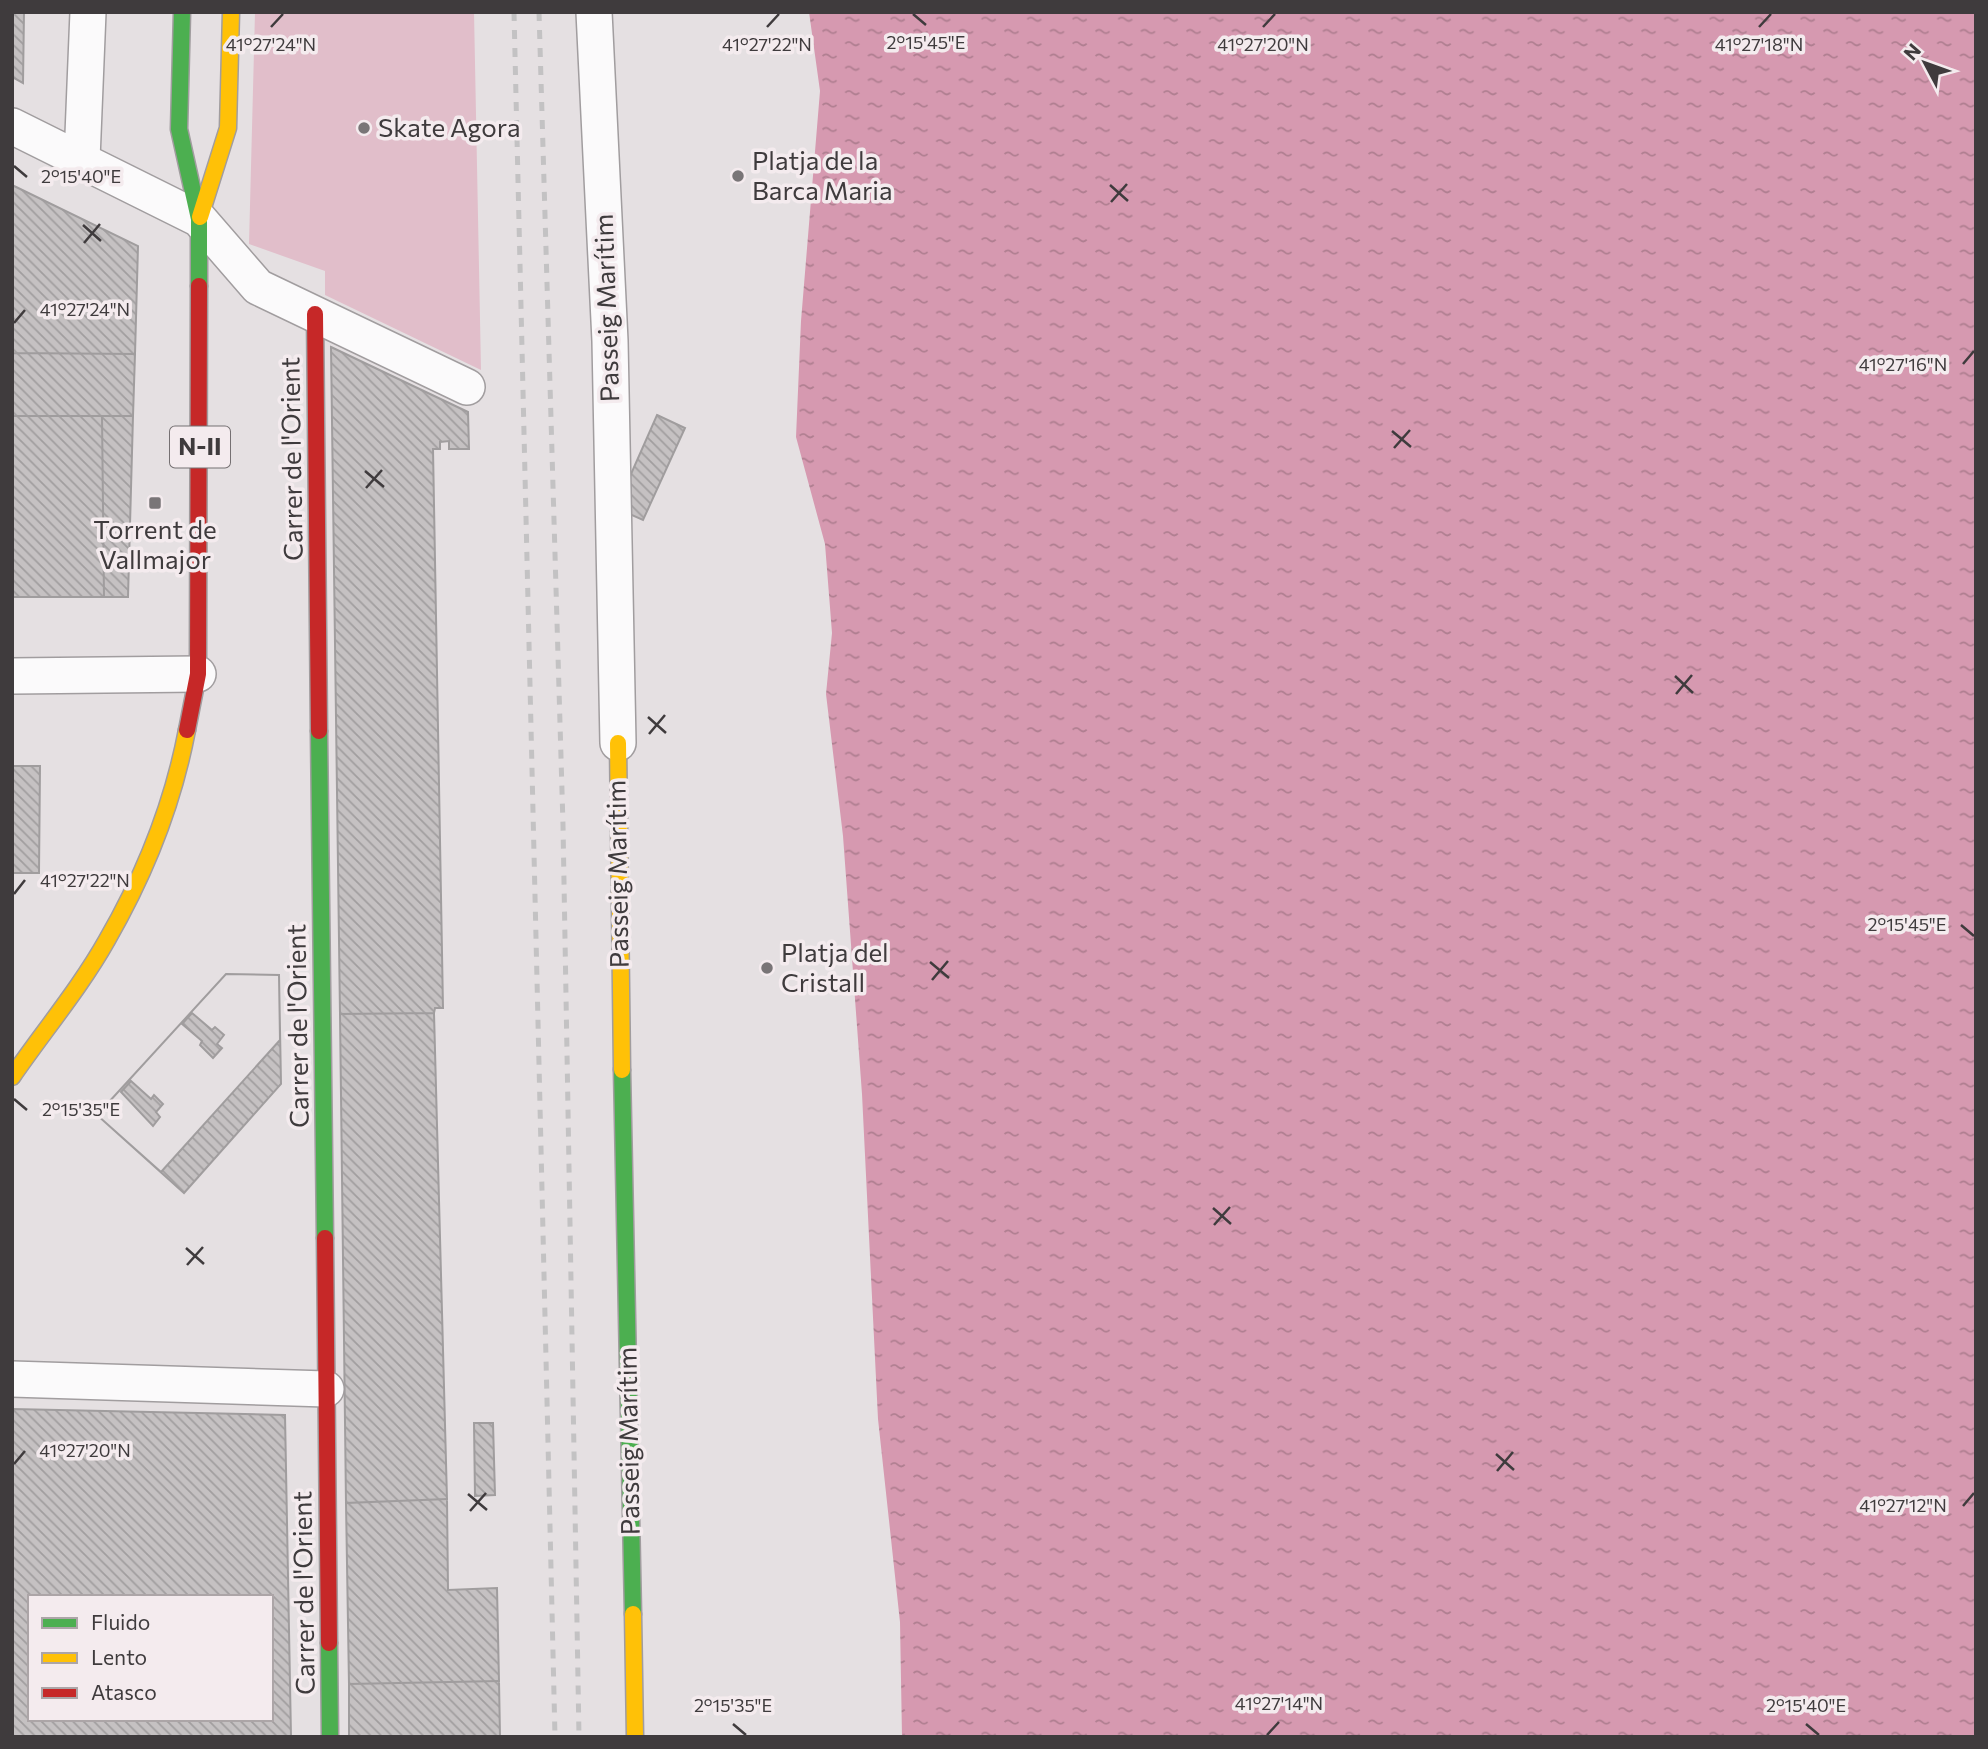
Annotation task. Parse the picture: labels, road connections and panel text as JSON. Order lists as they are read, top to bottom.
{
  "streets": {
    "street": ["Passeig Marítim", "N-II", "Carrer de l'Orient"]
  },
  "places": {
    "other": ["Skate Agora", "Platja de la Barca Maria", "Platja del Cristall"],
    "transit": ["Torrent de Vallmajor"]
  },
  "legend": ["Fluido", "Lento", "Atasco"],
  "north": "top left",
  "coordinates": [
    "2°15'45\"E",
    "41°27'24\"N",
    "41°27'22\"N",
    "41°27'20\"N",
    "41°27'18\"N",
    "2°15'40\"E",
    "41°27'16\"N",
    "2°15'35\"E",
    "41°27'12\"N",
    "41°27'14\"N"
  ]
}
